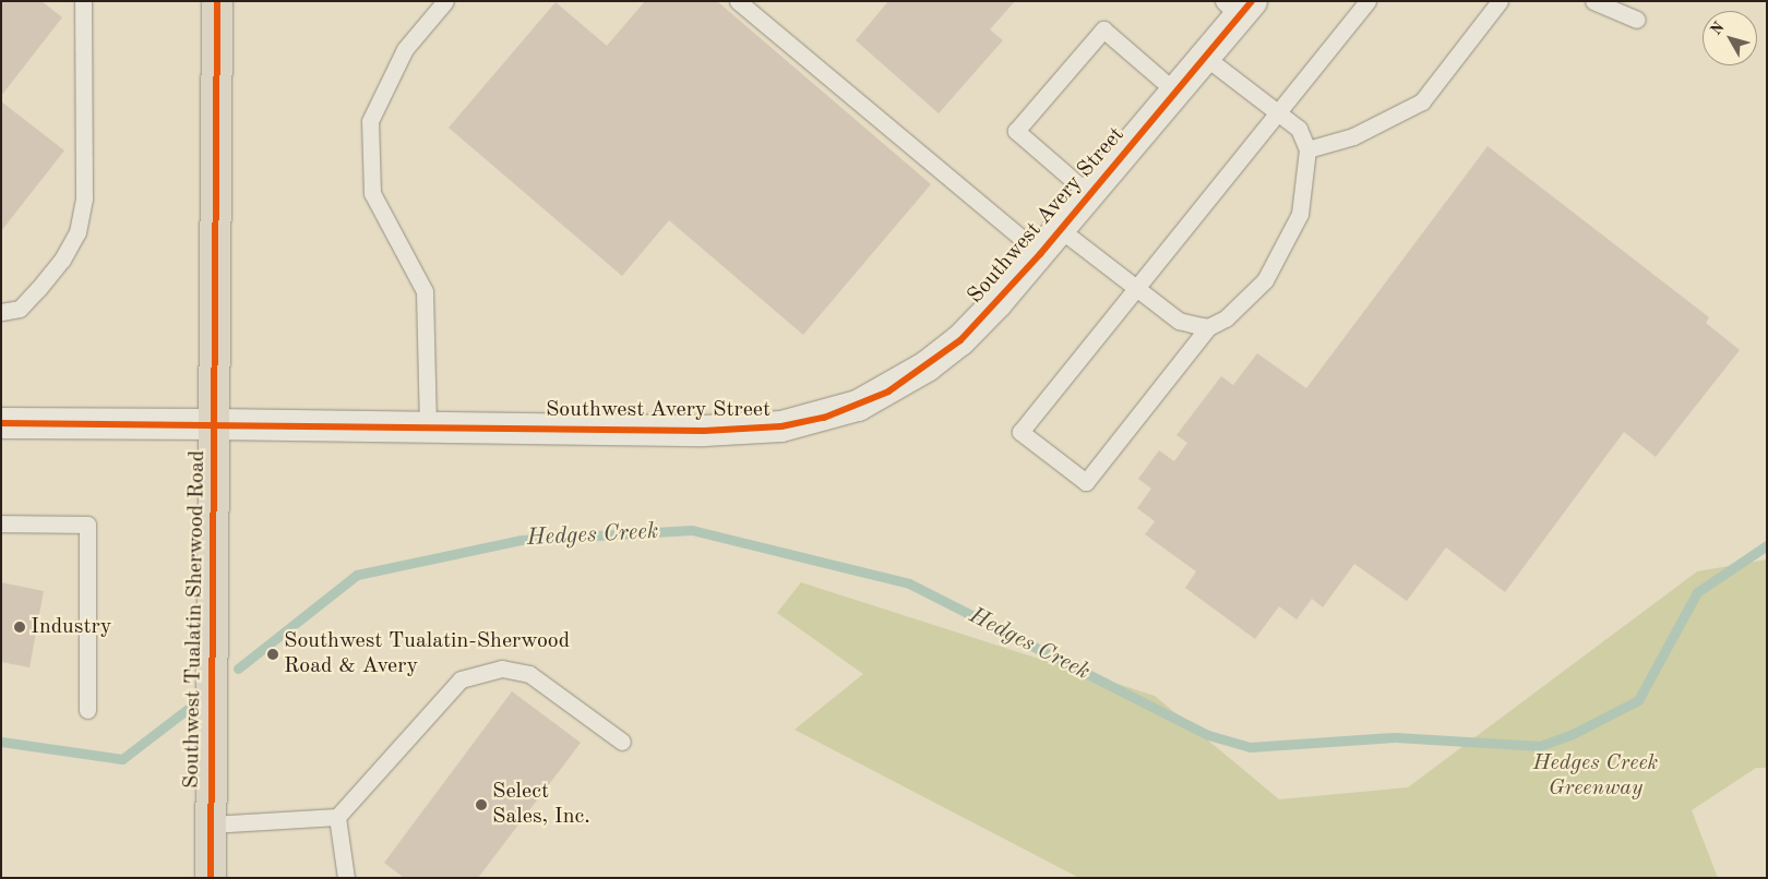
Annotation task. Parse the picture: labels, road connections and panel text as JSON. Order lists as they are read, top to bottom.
{
  "streets": {
    "highway": ["Southwest Tualatin Sherwood Road"],
    "main road": ["Southwest Avery Street"]
  },
  "crossings": [
    ["Southwest Avery Street", "Southwest Tualatin Sherwood Road"]
  ],
  "water": ["Hedges Creek"],
  "parks": ["Hedges Creek Greenway"],
  "places": ["Industry", "Southwest Tualatin-Sherwood Road & Avery", "Select Sales, Inc."],
  "north": "top left"
}
